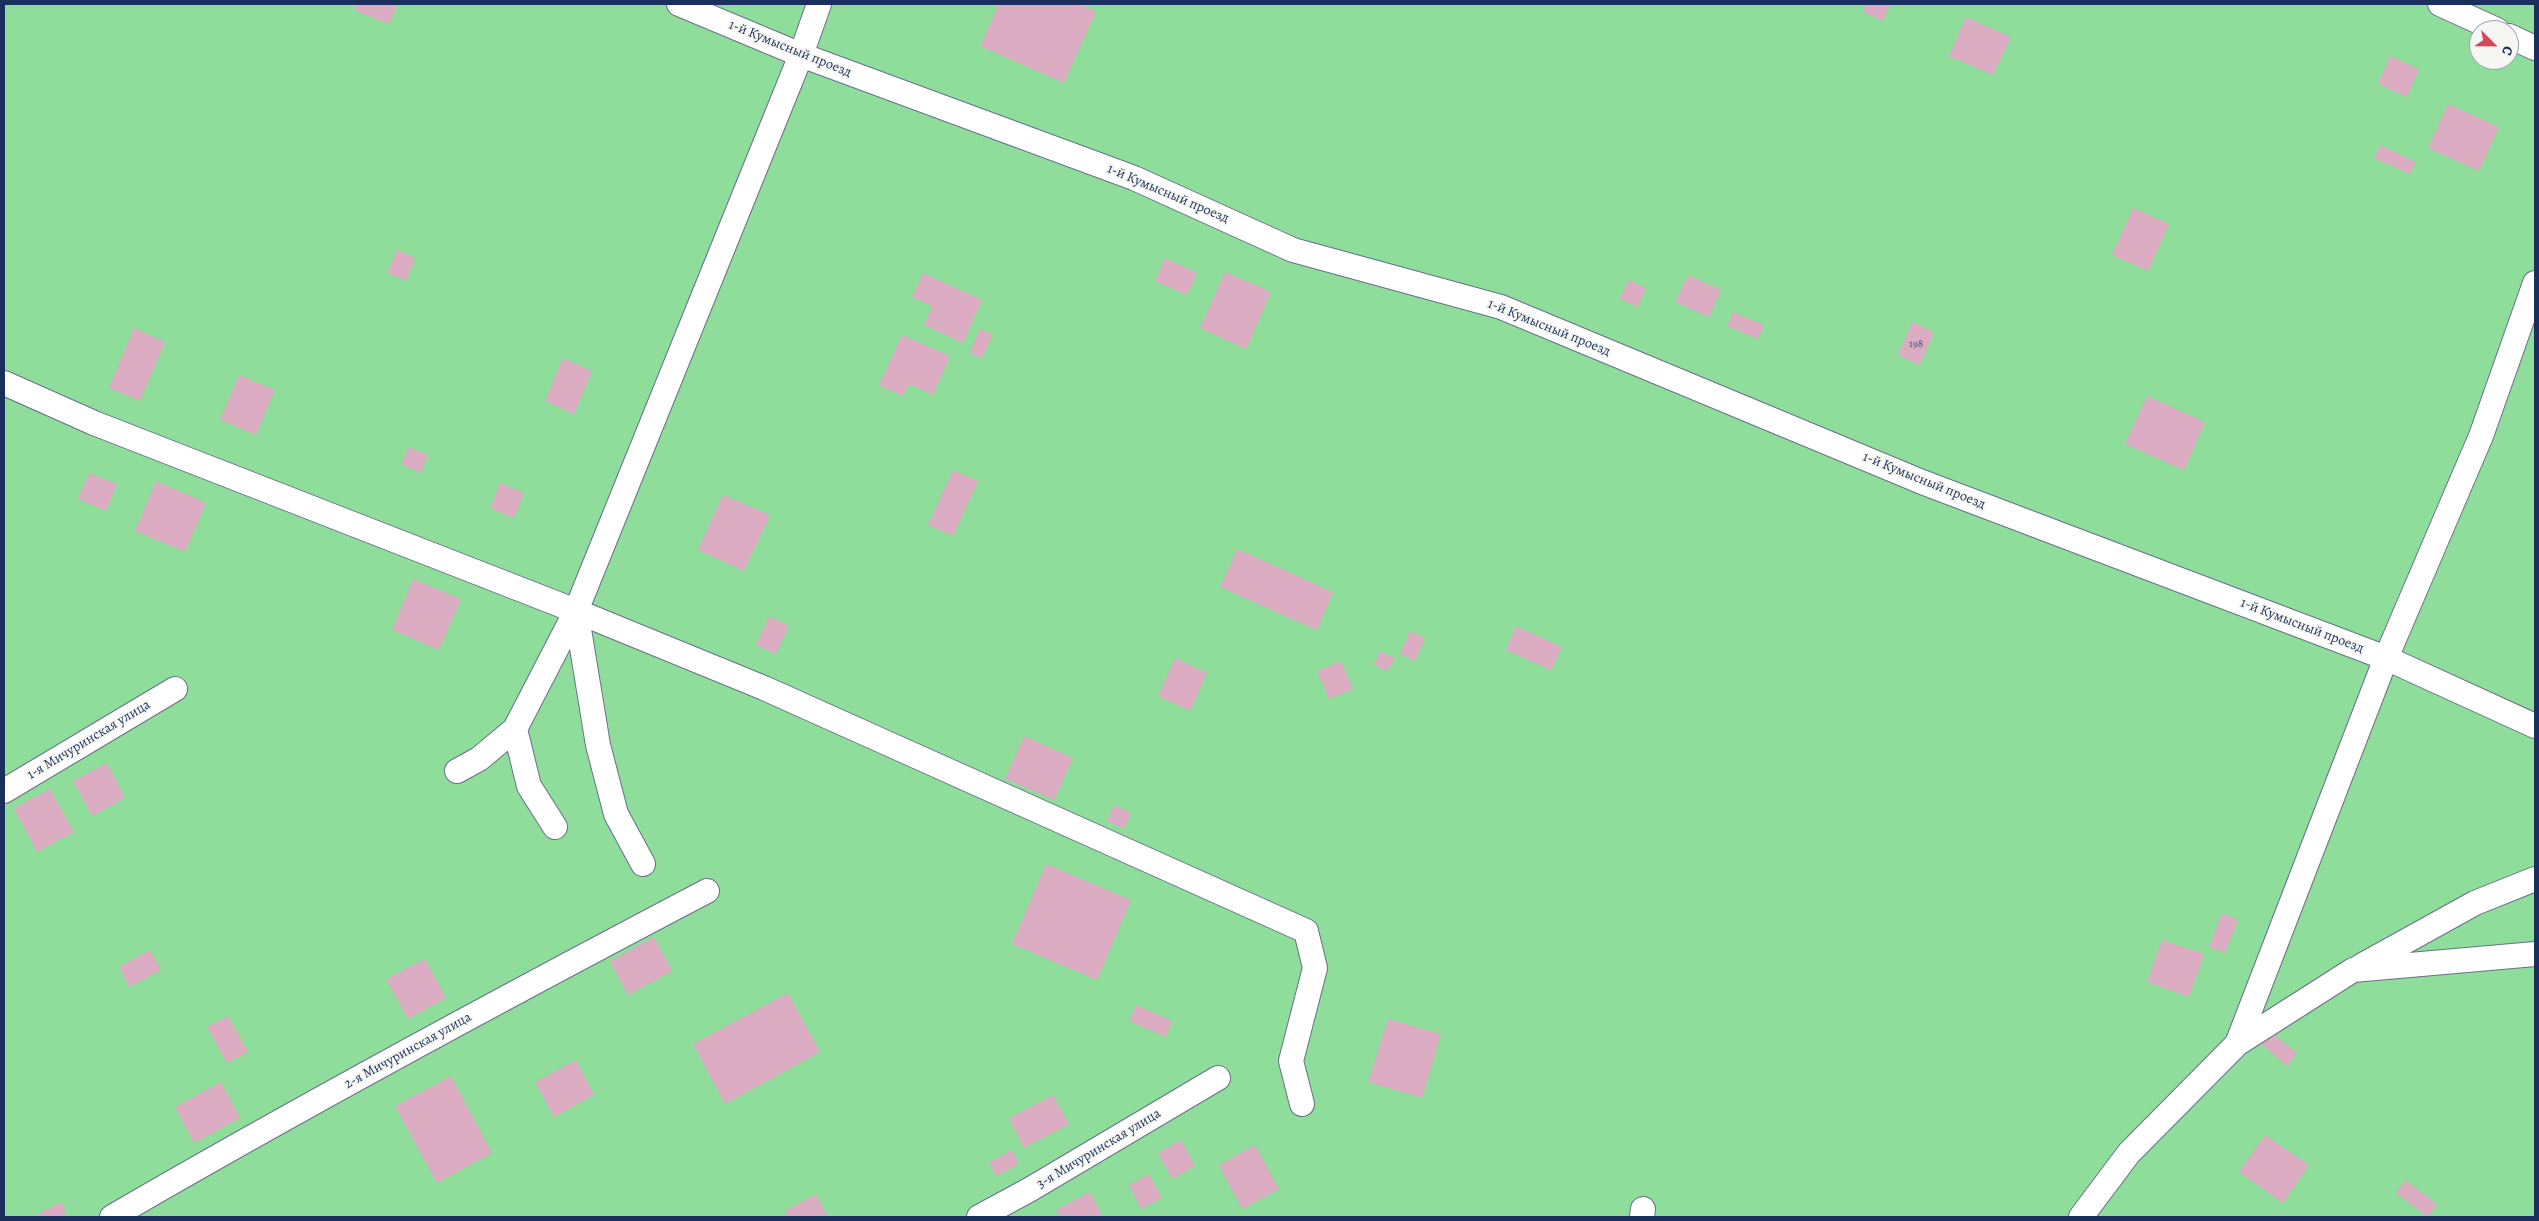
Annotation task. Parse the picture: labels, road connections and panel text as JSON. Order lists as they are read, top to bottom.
{
  "streets": {
    "lane": [
      "1-й Кумысный проезд",
      "1-я Мичуринская улица",
      "2-я Мичуринская улица",
      "3-я Мичуринская улица"
    ]
  },
  "house_numbers": ["198"],
  "north": "bottom right"
}
